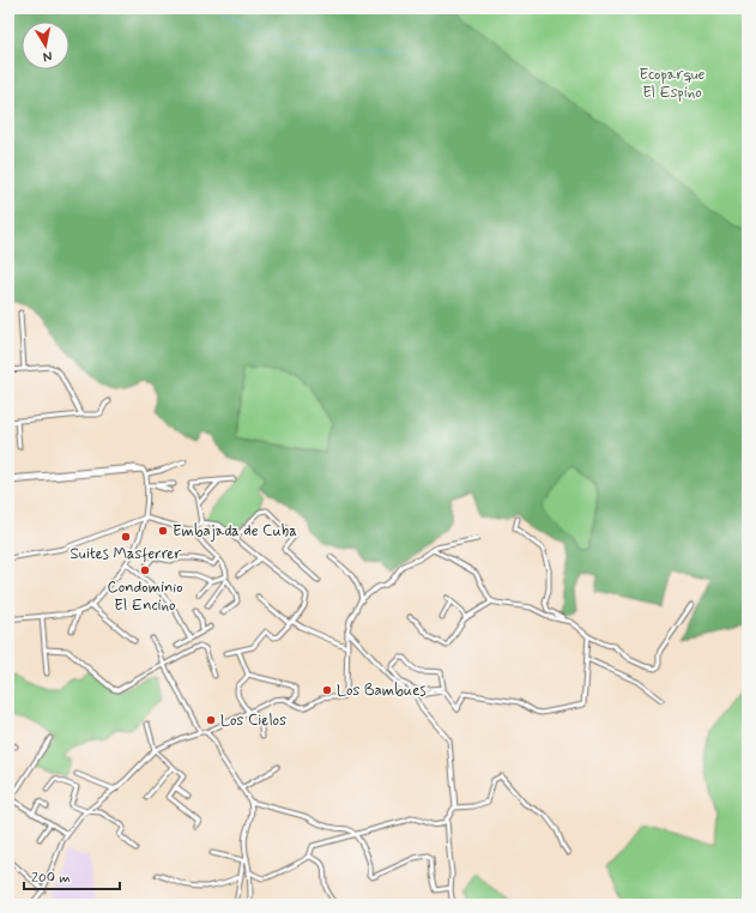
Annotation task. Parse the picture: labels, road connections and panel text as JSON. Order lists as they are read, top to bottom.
{
  "parks": ["Ecoparque El Espino"],
  "places": [
    "Embajada de Cuba",
    "Suites Masferrer",
    "Condominio El Encino",
    "Los Bambues",
    "Los Cielos"
  ],
  "scale_bar": "200 m",
  "north": "bottom"
}
